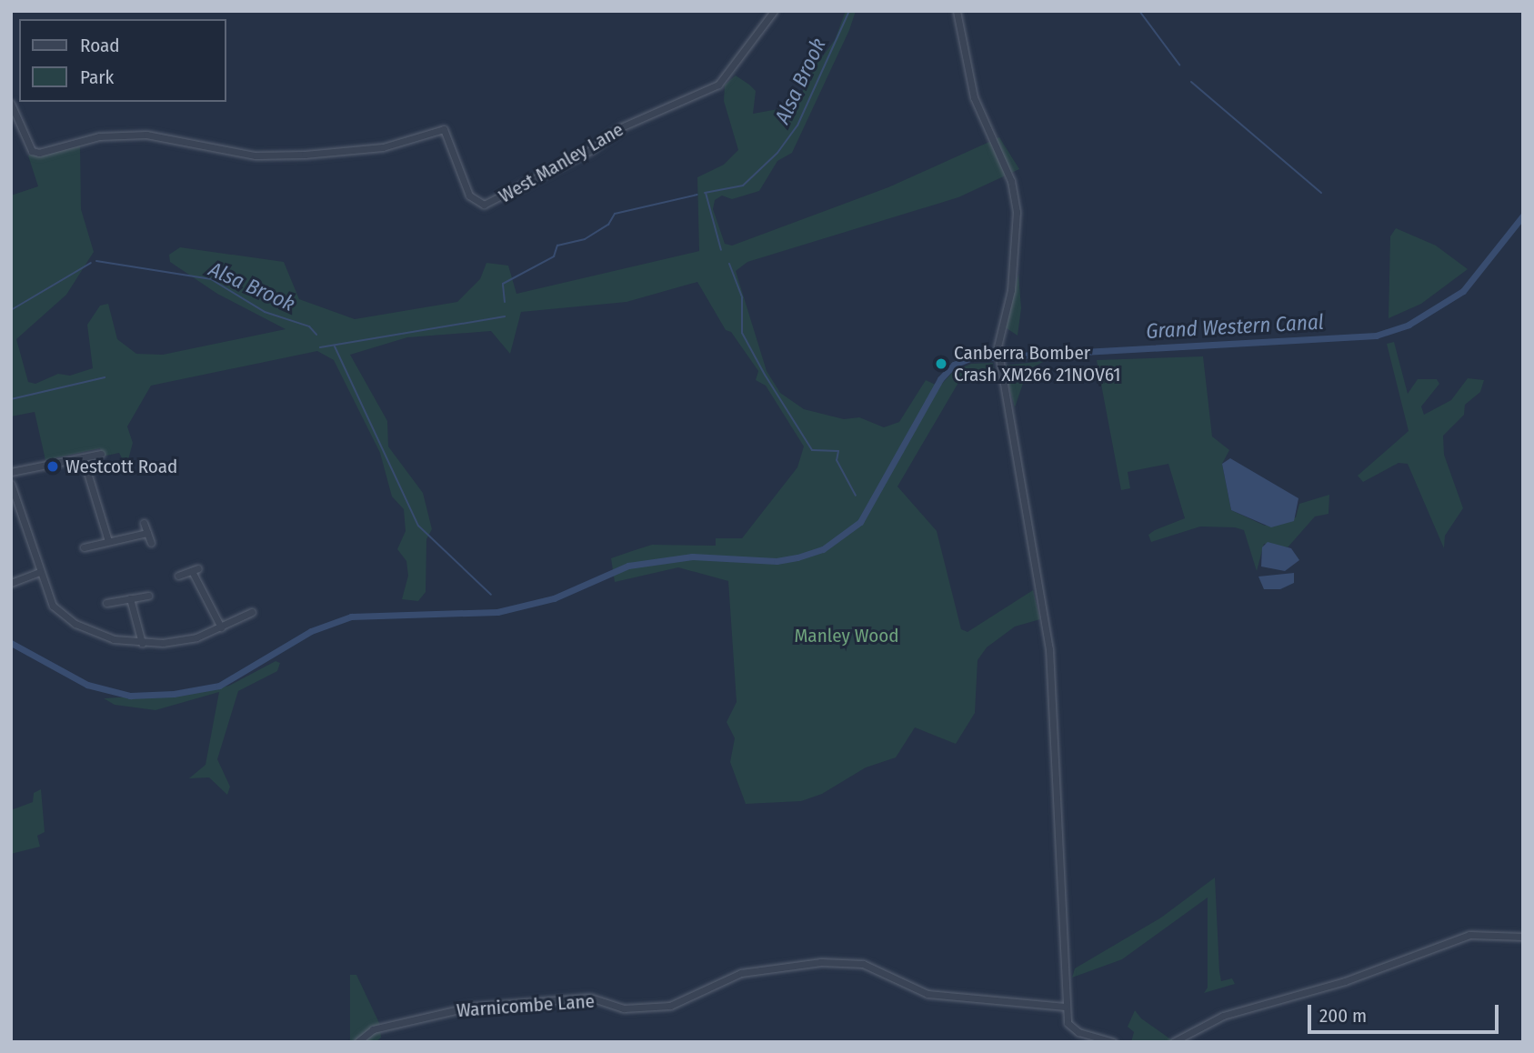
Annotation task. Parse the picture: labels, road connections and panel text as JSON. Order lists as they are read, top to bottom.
{
  "streets": {
    "street": ["West Manley Lane", "Warnicombe Lane"]
  },
  "water": ["Alsa Brook", "Grand Western Canal"],
  "parks": ["Manley Wood"],
  "places": ["Canberra Bomber Crash XM266 21NOV61", "Westcott Road"],
  "legend": ["Road", "Park"],
  "scale_bar": "200 m"
}
